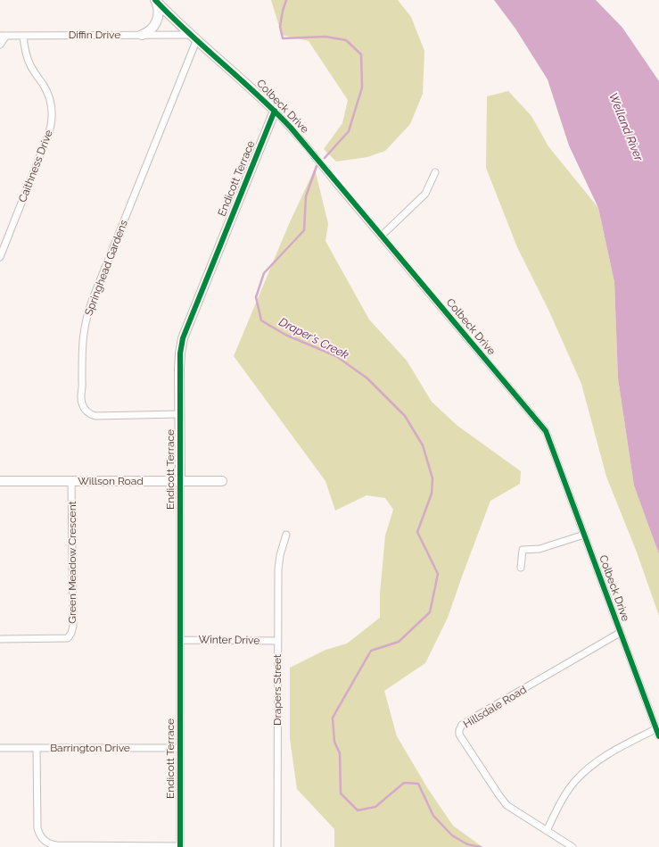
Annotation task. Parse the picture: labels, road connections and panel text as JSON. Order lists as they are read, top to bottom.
{
  "streets": {
    "street": [
      "Diffin Drive",
      "Colbeck Drive",
      "Caithness Drive",
      "Endicott Terrace",
      "Springhead Gardens",
      "Willson Road",
      "Green Meadow Crescent",
      "Winter Drive",
      "Drapers Street",
      "Hillsdale Road",
      "Barrington Drive"
    ]
  },
  "crossings": [
    ["Diffin Drive", "Colbeck Drive"],
    ["Diffin Drive", "Caithness Drive"],
    ["Diffin Drive", "Springhead Gardens"],
    ["Colbeck Drive", "Endicott Terrace"],
    ["Colbeck Drive", "Springhead Gardens"],
    ["Colbeck Drive", "Hillsdale Road"],
    ["Endicott Terrace", "Springhead Gardens"],
    ["Endicott Terrace", "Willson Road"],
    ["Endicott Terrace", "Winter Drive"],
    ["Endicott Terrace", "Barrington Drive"],
    ["Willson Road", "Green Meadow Crescent"],
    ["Winter Drive", "Drapers Street"]
  ],
  "water": ["Welland River", "Draper's Creek"]
}
